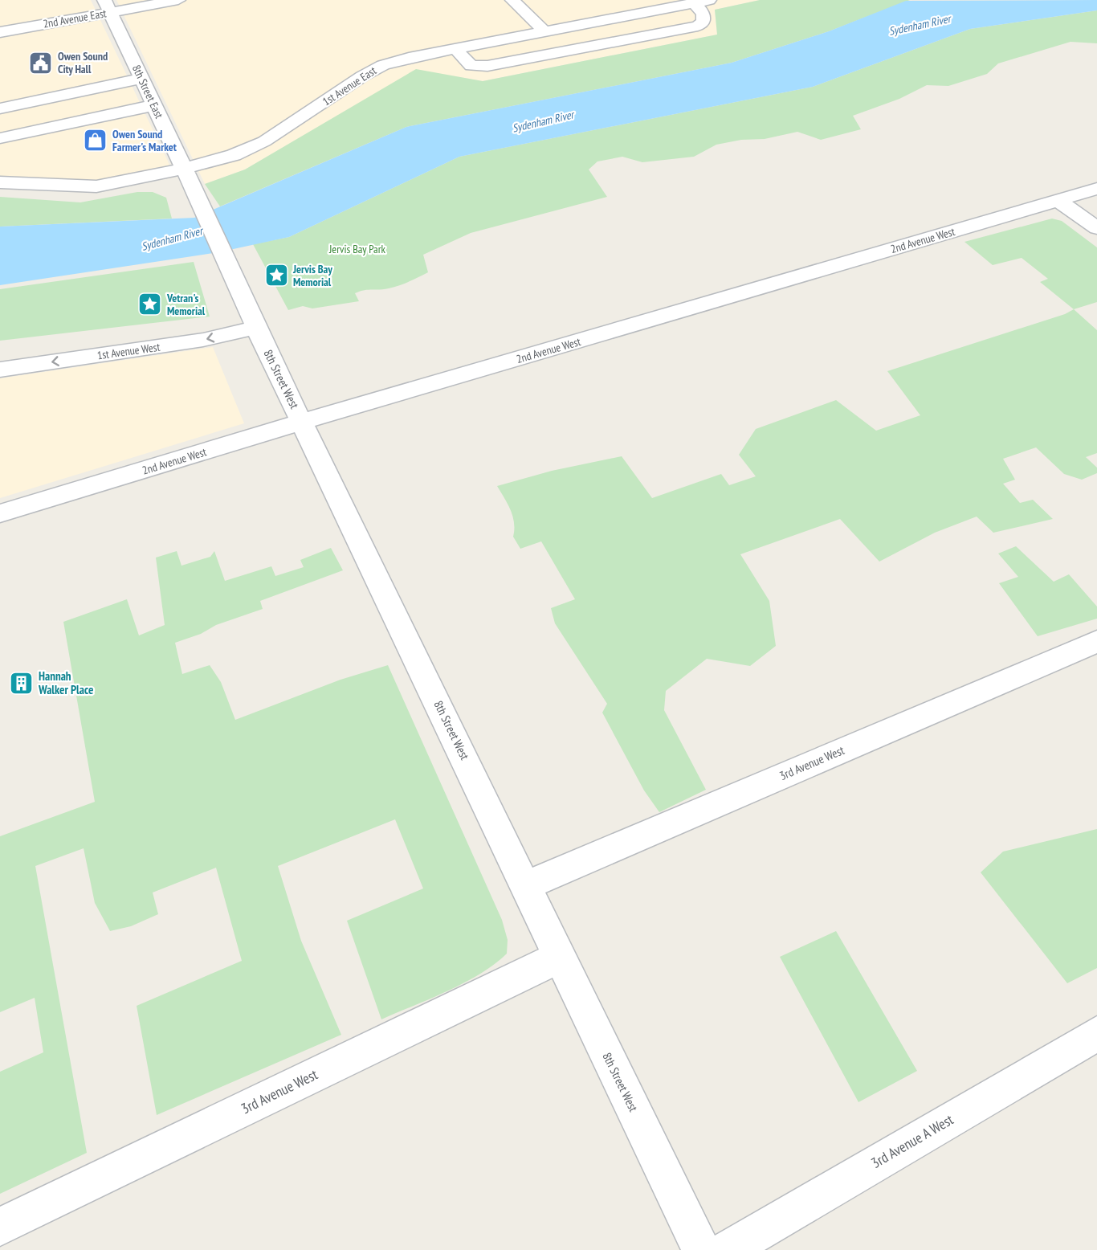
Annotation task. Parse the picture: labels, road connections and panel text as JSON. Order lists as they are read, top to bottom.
{
  "streets": {
    "street": [
      "2nd Avenue East",
      "1st Avenue East",
      "8th Street East",
      "2nd Avenue West",
      "1st Avenue West",
      "8th Street West",
      "3rd Avenue West",
      "3rd Avenue A West"
    ]
  },
  "crossings": [
    ["2nd Avenue East", "8th Street East"],
    ["1st Avenue East", "8th Street East"],
    ["8th Street East", "8th Street West"],
    ["2nd Avenue West", "8th Street West"],
    ["1st Avenue West", "8th Street West"],
    ["8th Street West", "3rd Avenue West"]
  ],
  "water": ["Sydenham River"],
  "parks": ["Jervis Bay Park"],
  "places": {
    "public building": ["Owen Sound City Hall"],
    "shop": ["Owen Sound Farmer's Market"],
    "place": ["Jervis Bay Memorial", "Vetran's Memorial"],
    "building": ["Hannah Walker Place"]
  }
}
